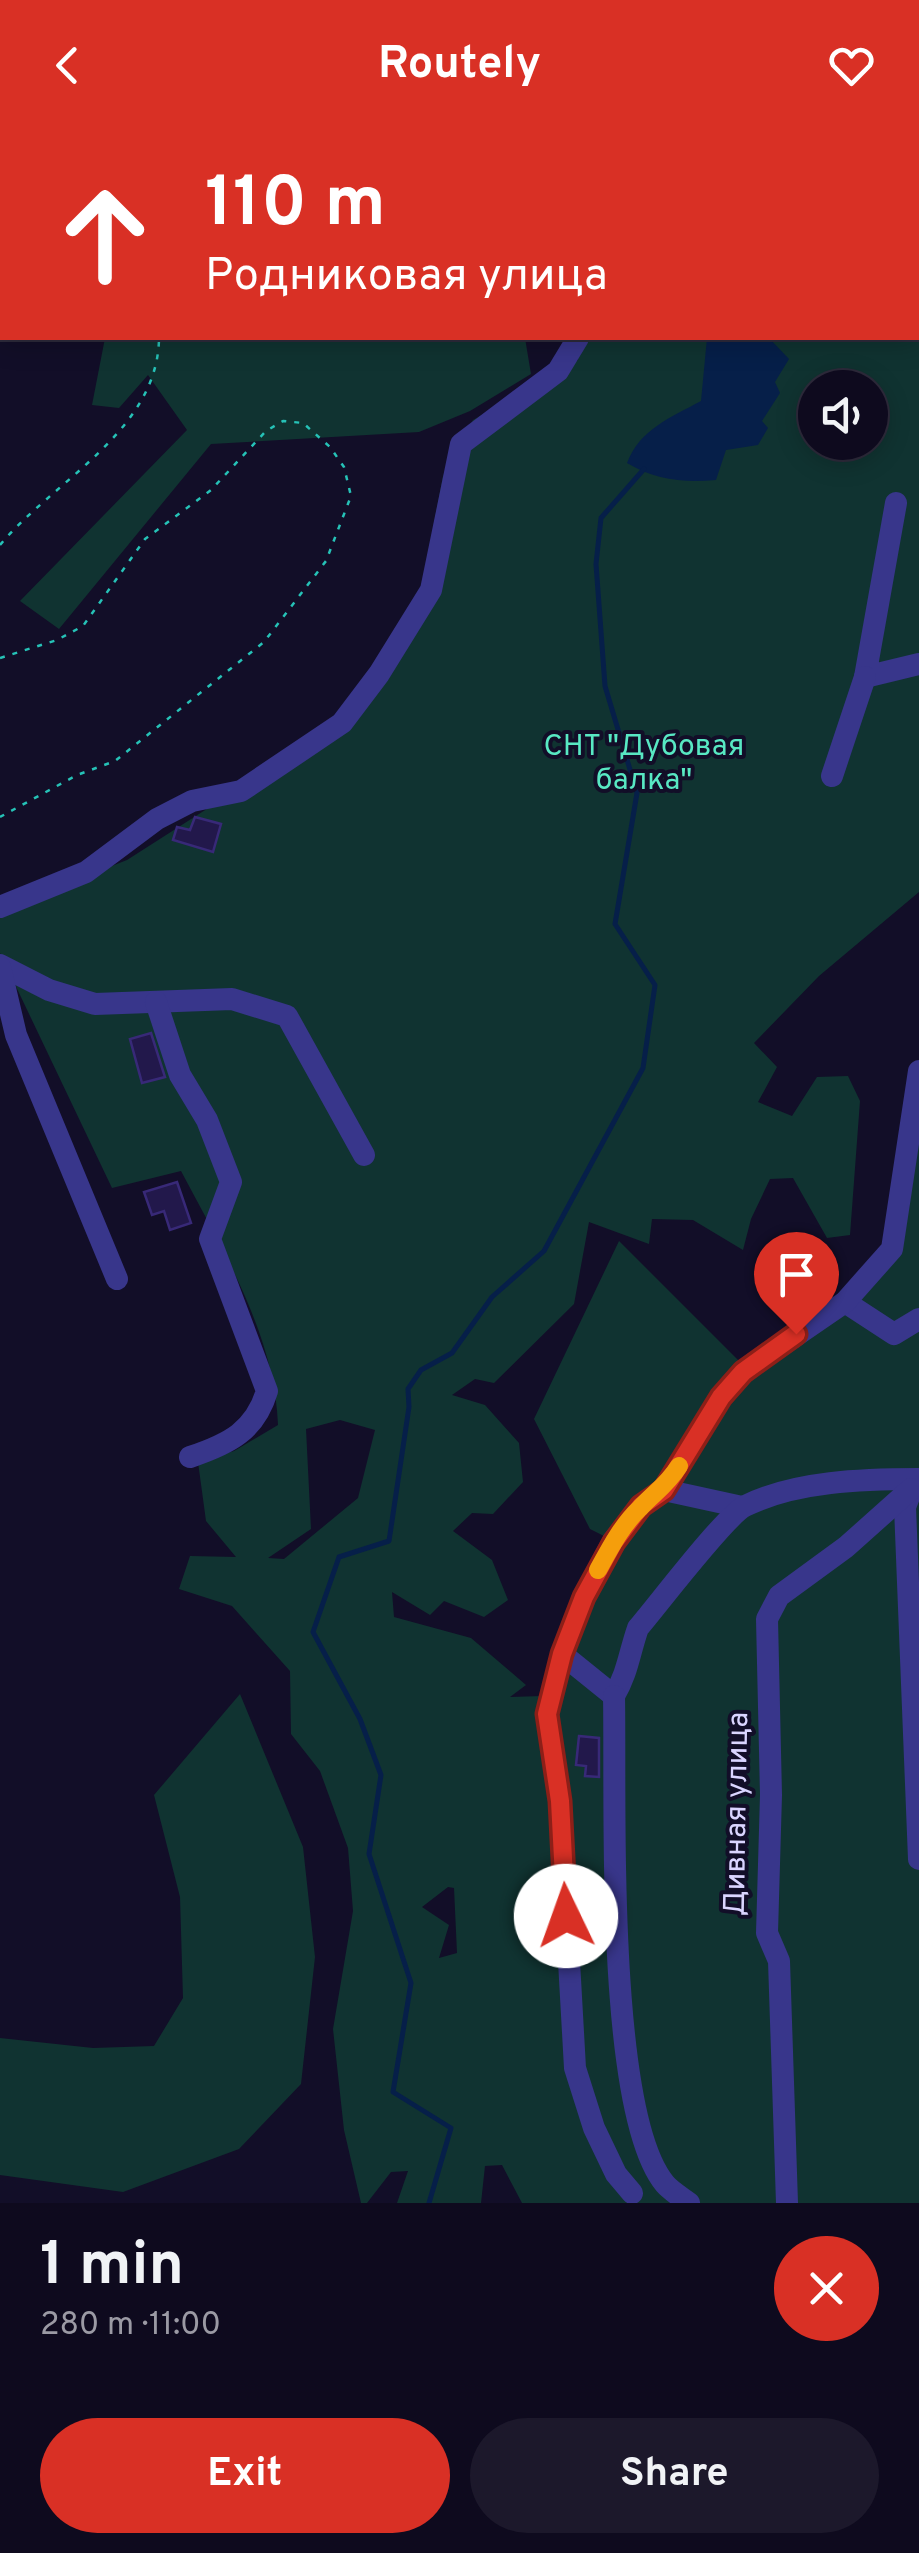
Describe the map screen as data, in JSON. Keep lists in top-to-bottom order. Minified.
{"streets":{"street":["Дивная улица"]},"parks":["СНТ \"Дубовая балка\""],"page":{"header":"Routely","turn":["110 m","Родниковая улица"],"heading":["1 min","280 m · 11:00"],"buttons":["Exit","Share"]}}
